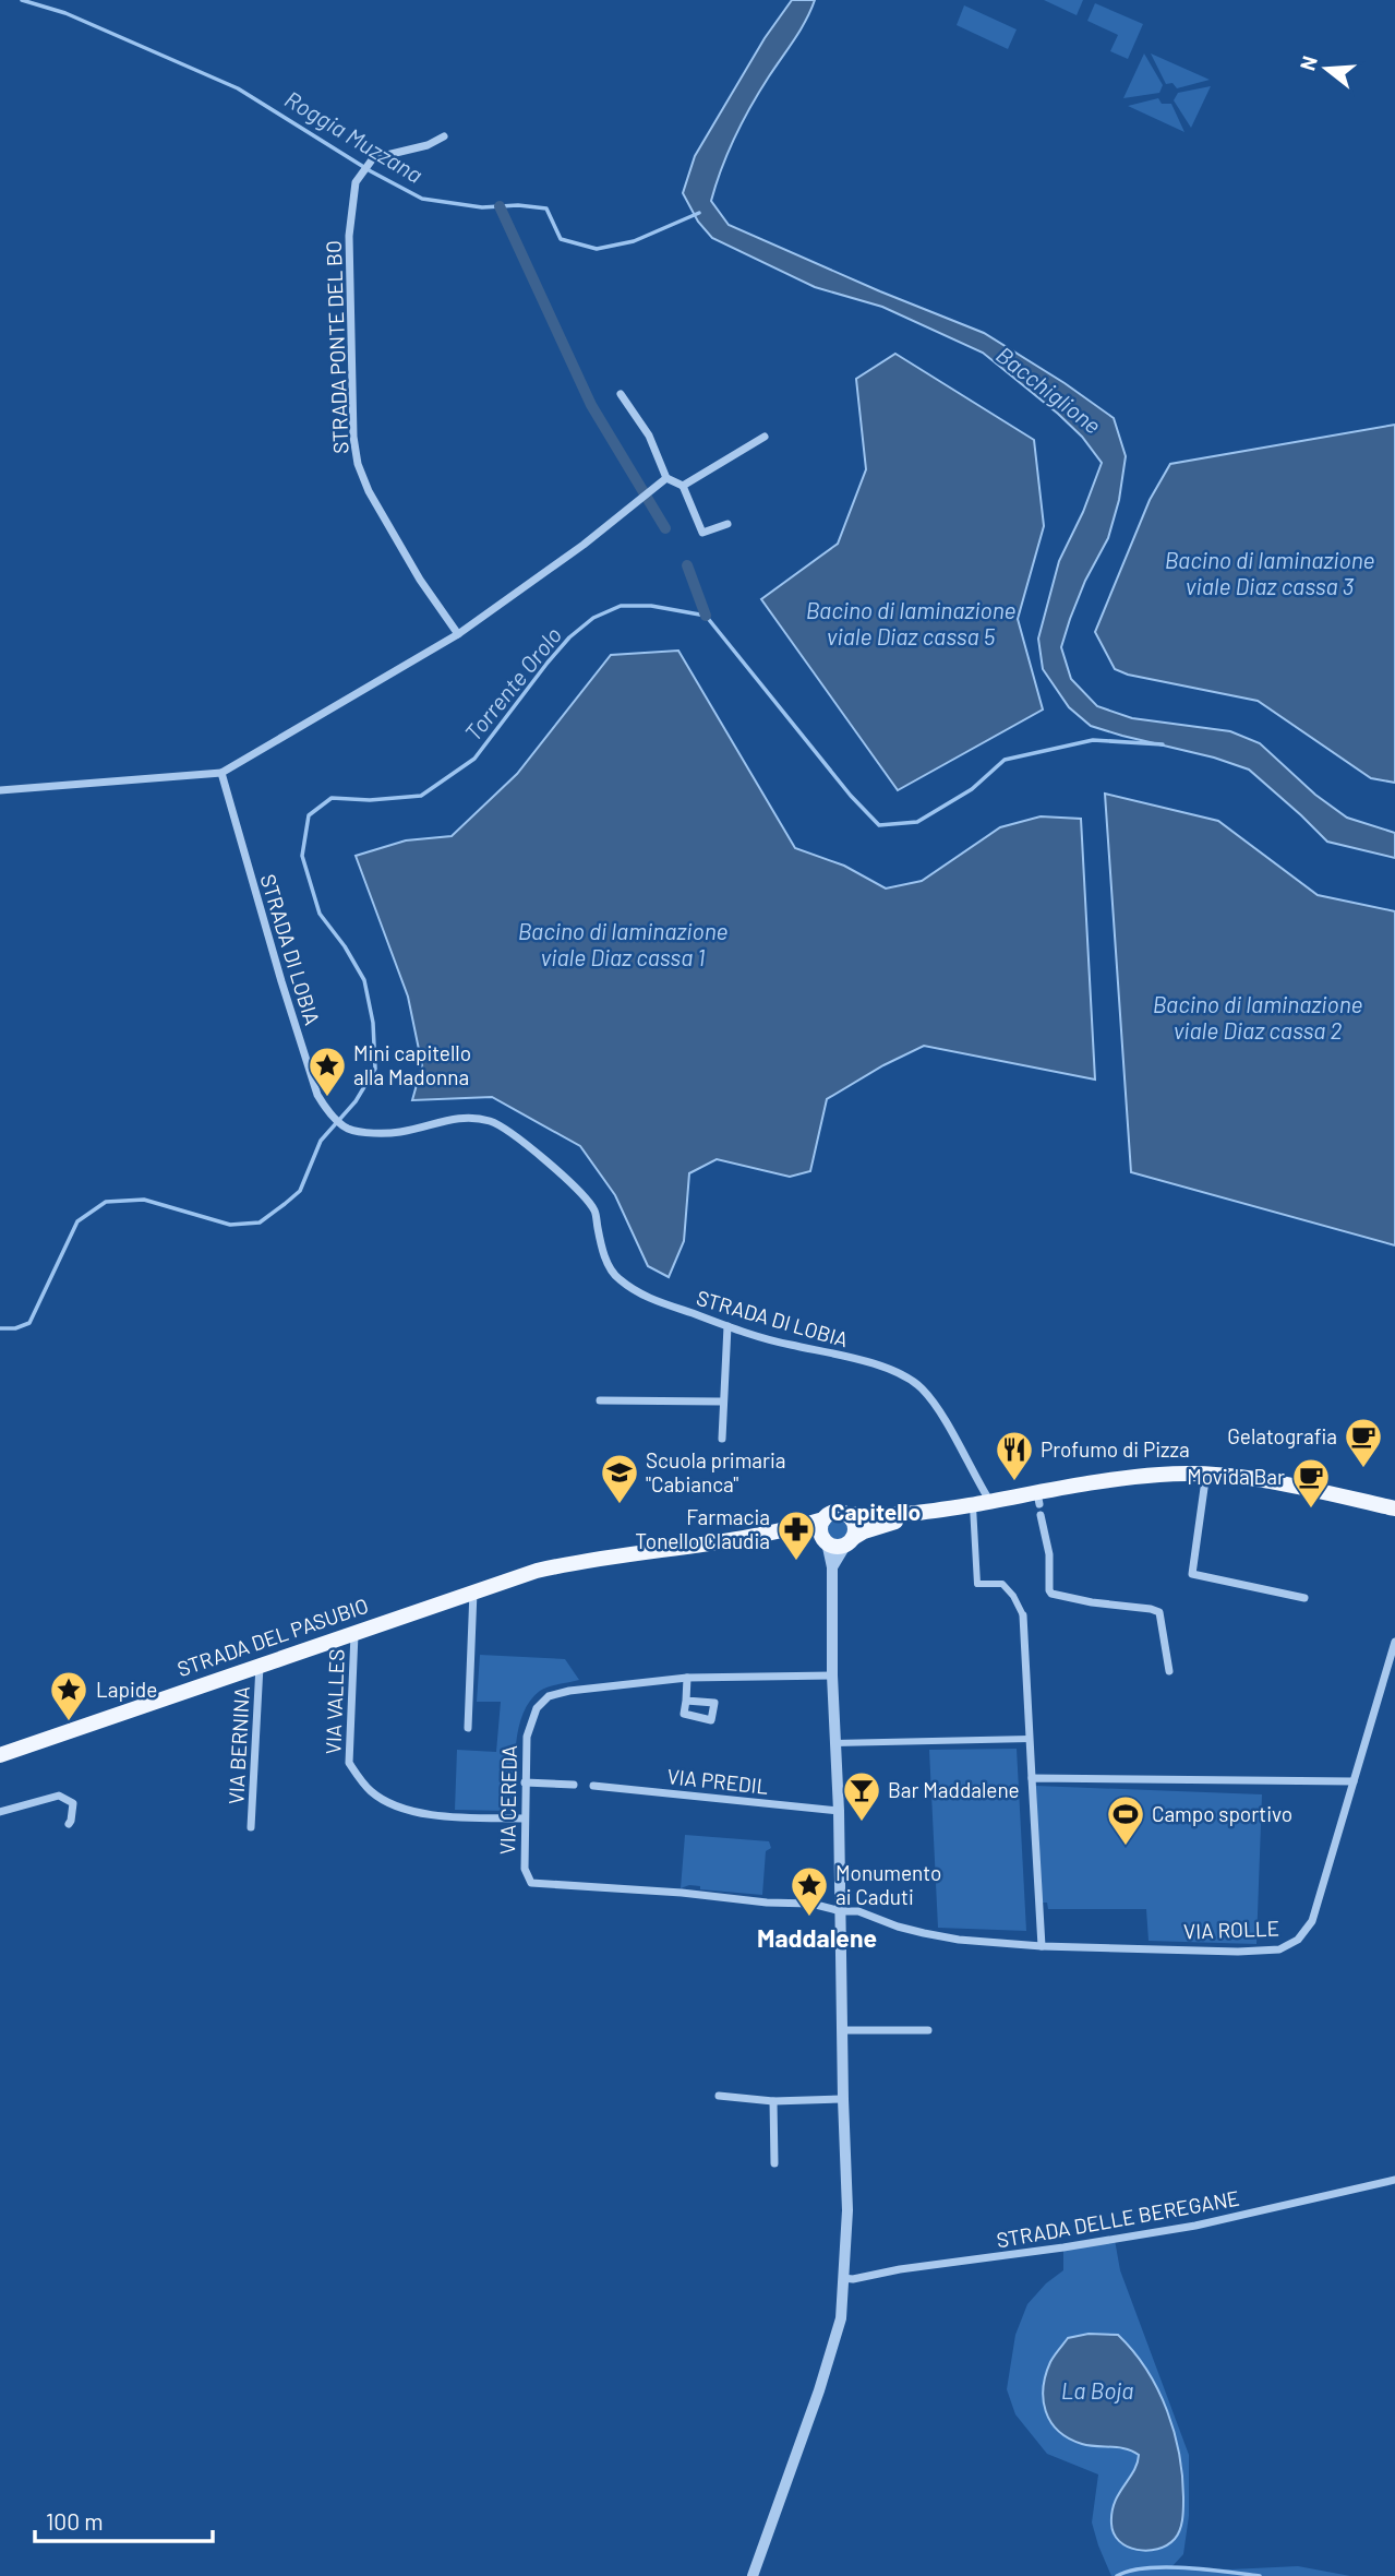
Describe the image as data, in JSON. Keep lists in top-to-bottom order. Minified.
{"streets":{"main road":["STRADA DEL PASUBIO"],"street":["STRADA PONTE DEL BO","STRADA DI LOBIA","VIA VALLES","VIA BERNINA","VIA PREDIL","VIA CEREDA","VIA ROLLE","STRADA DELLE BEREGANE"]},"crossings":[["STRADA DEL PASUBIO","VIA VALLES"],["STRADA DEL PASUBIO","VIA BERNINA"],["VIA VALLES","VIA CEREDA"],["VIA CEREDA","VIA ROLLE"]],"districts":["Capitello","Maddalene"],"water":["Roggia Muzzana","Bacchiglione","Bacino di laminazione viale Diaz cassa 3","Bacino di laminazione viale Diaz cassa 5","Torrente Orolo","Bacino di laminazione viale Diaz cassa 1","Bacino di laminazione viale Diaz cassa 2","La Boja"],"places":{"place":["Mini capitello alla Madonna","Lapide","Monumento ai Caduti"],"cafe":["Gelatografia","Movida Bar"],"restaurant":["Profumo di Pizza"],"school or university":["Scuola primaria \"Cabianca\""],"pharmacy":["Farmacia Tonello Claudia"],"bar":["Bar Maddalene"],"sports":["Campo sportivo"]},"scale_bar":"100 m","north":"left"}
